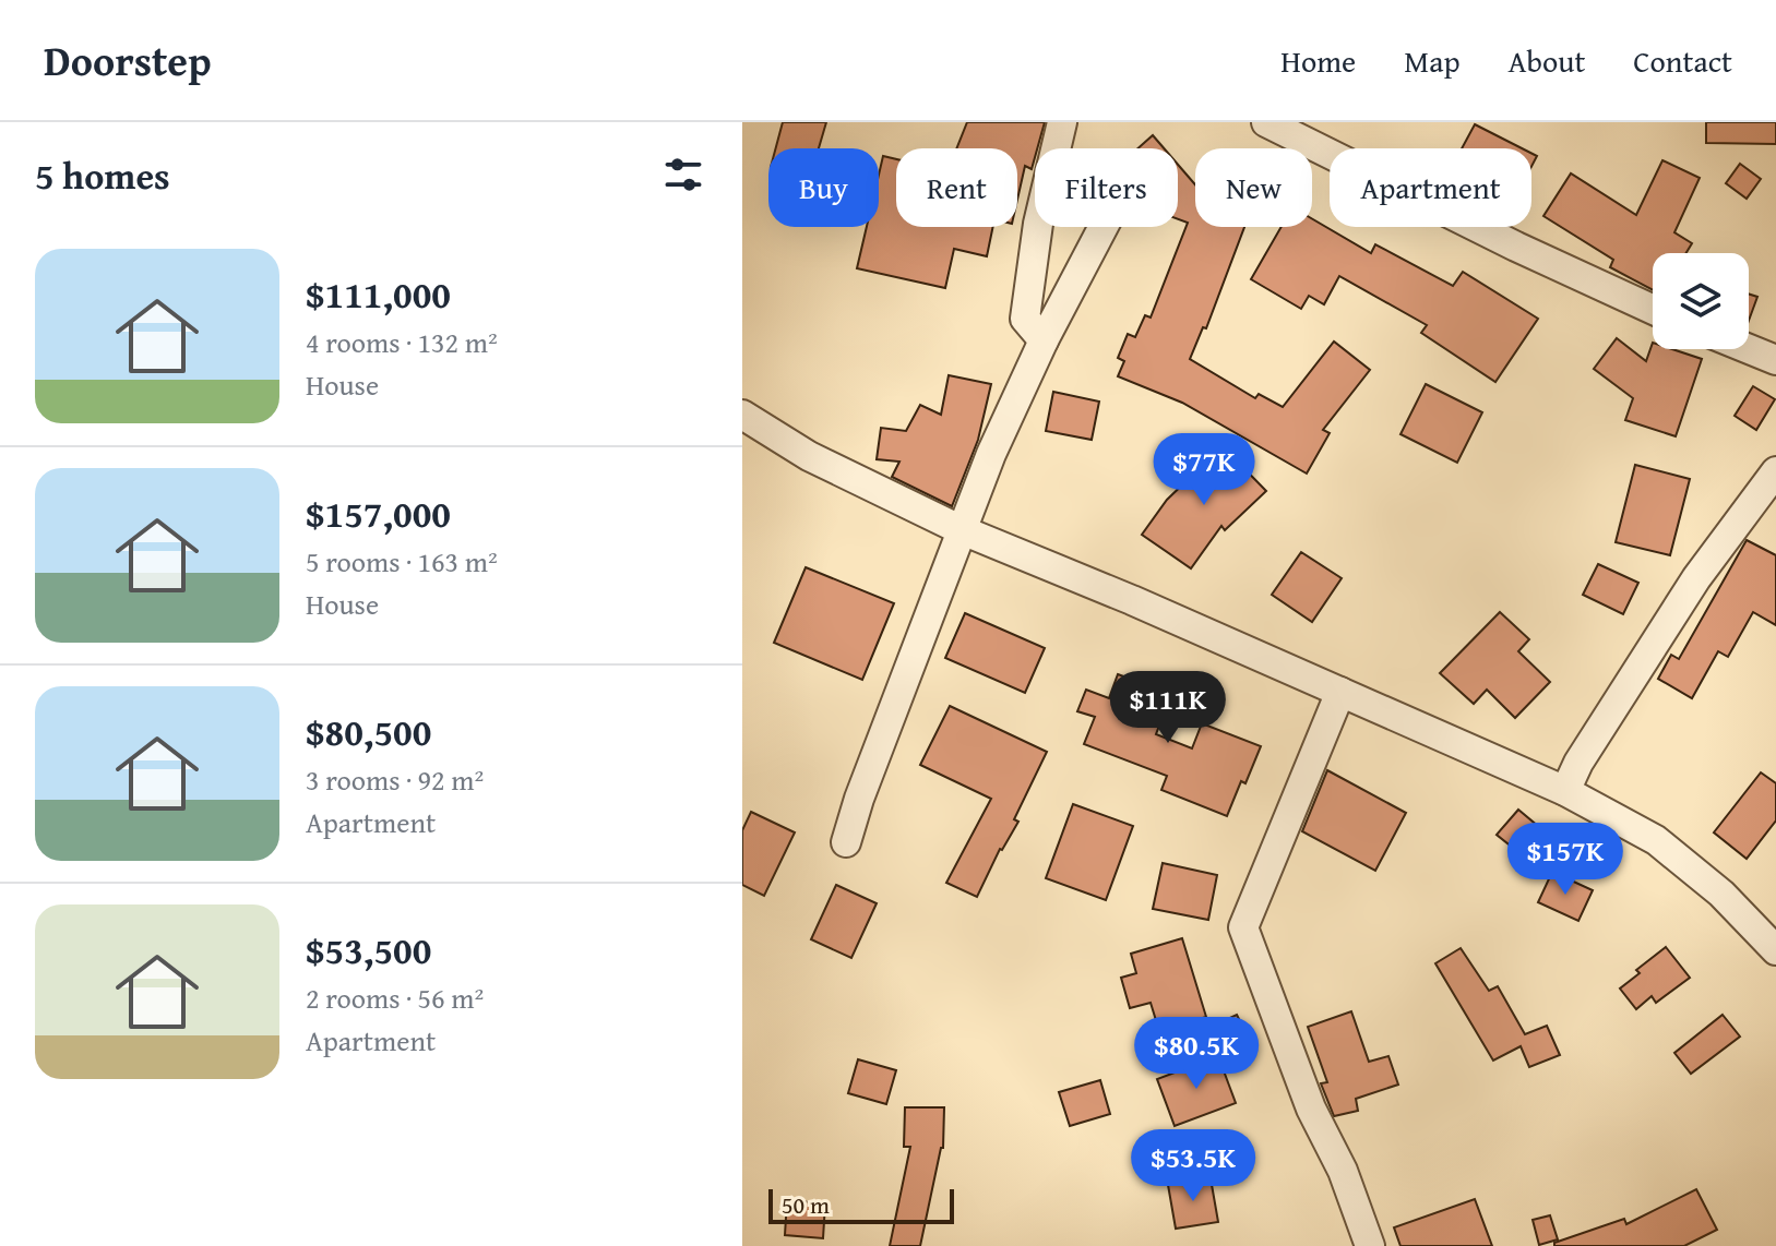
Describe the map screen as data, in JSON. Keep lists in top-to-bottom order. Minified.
{"scale_bar":"50 m","page":{"header":"Doorstep","nav":["Home","Map","About","Contact"],"heading":"5 homes","chip":["Buy","Rent","Filters","New","Apartment"],"list":[{"name":"$111,000","note":"4 rooms · 132 m² · House"},{"name":"$157,000","note":"5 rooms · 163 m² · House"},{"name":"$80,500","note":"3 rooms · 92 m² · Apartment"},{"name":"$53,500","note":"2 rooms · 56 m² · Apartment"}],"price":["$77K","$111K","$157K","$80.5K","$53.5K"],"scale":"50 m"}}
